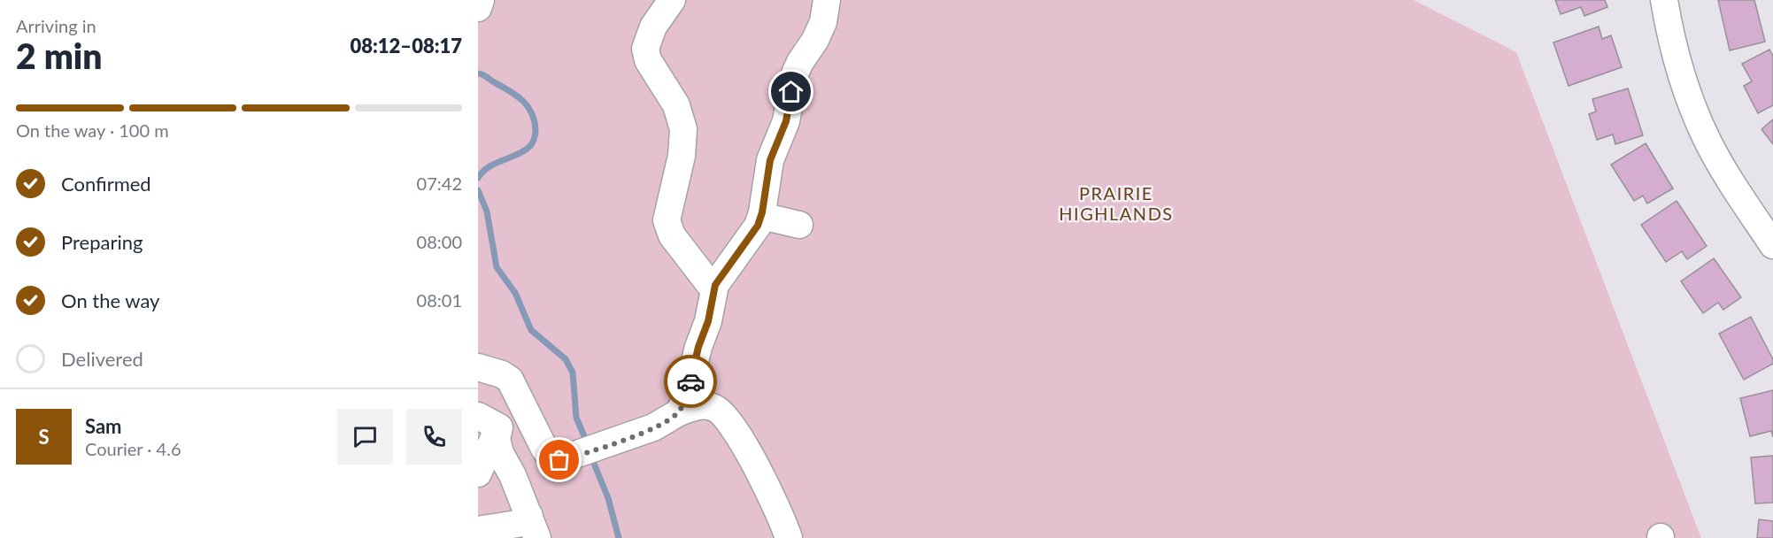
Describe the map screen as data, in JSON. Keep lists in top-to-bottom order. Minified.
{"districts":["PRAIRIE HIGHLANDS"],"page":{"heading":["2 min","Arriving in","08:12–08:17"],"panel":["Sam","Courier · 4.6"],"bar":"On the way · 100 m","list":[["Confirmed","07:42"],["Preparing","08:00"],["On the way","08:01"],"Delivered"],"round":"S"}}
